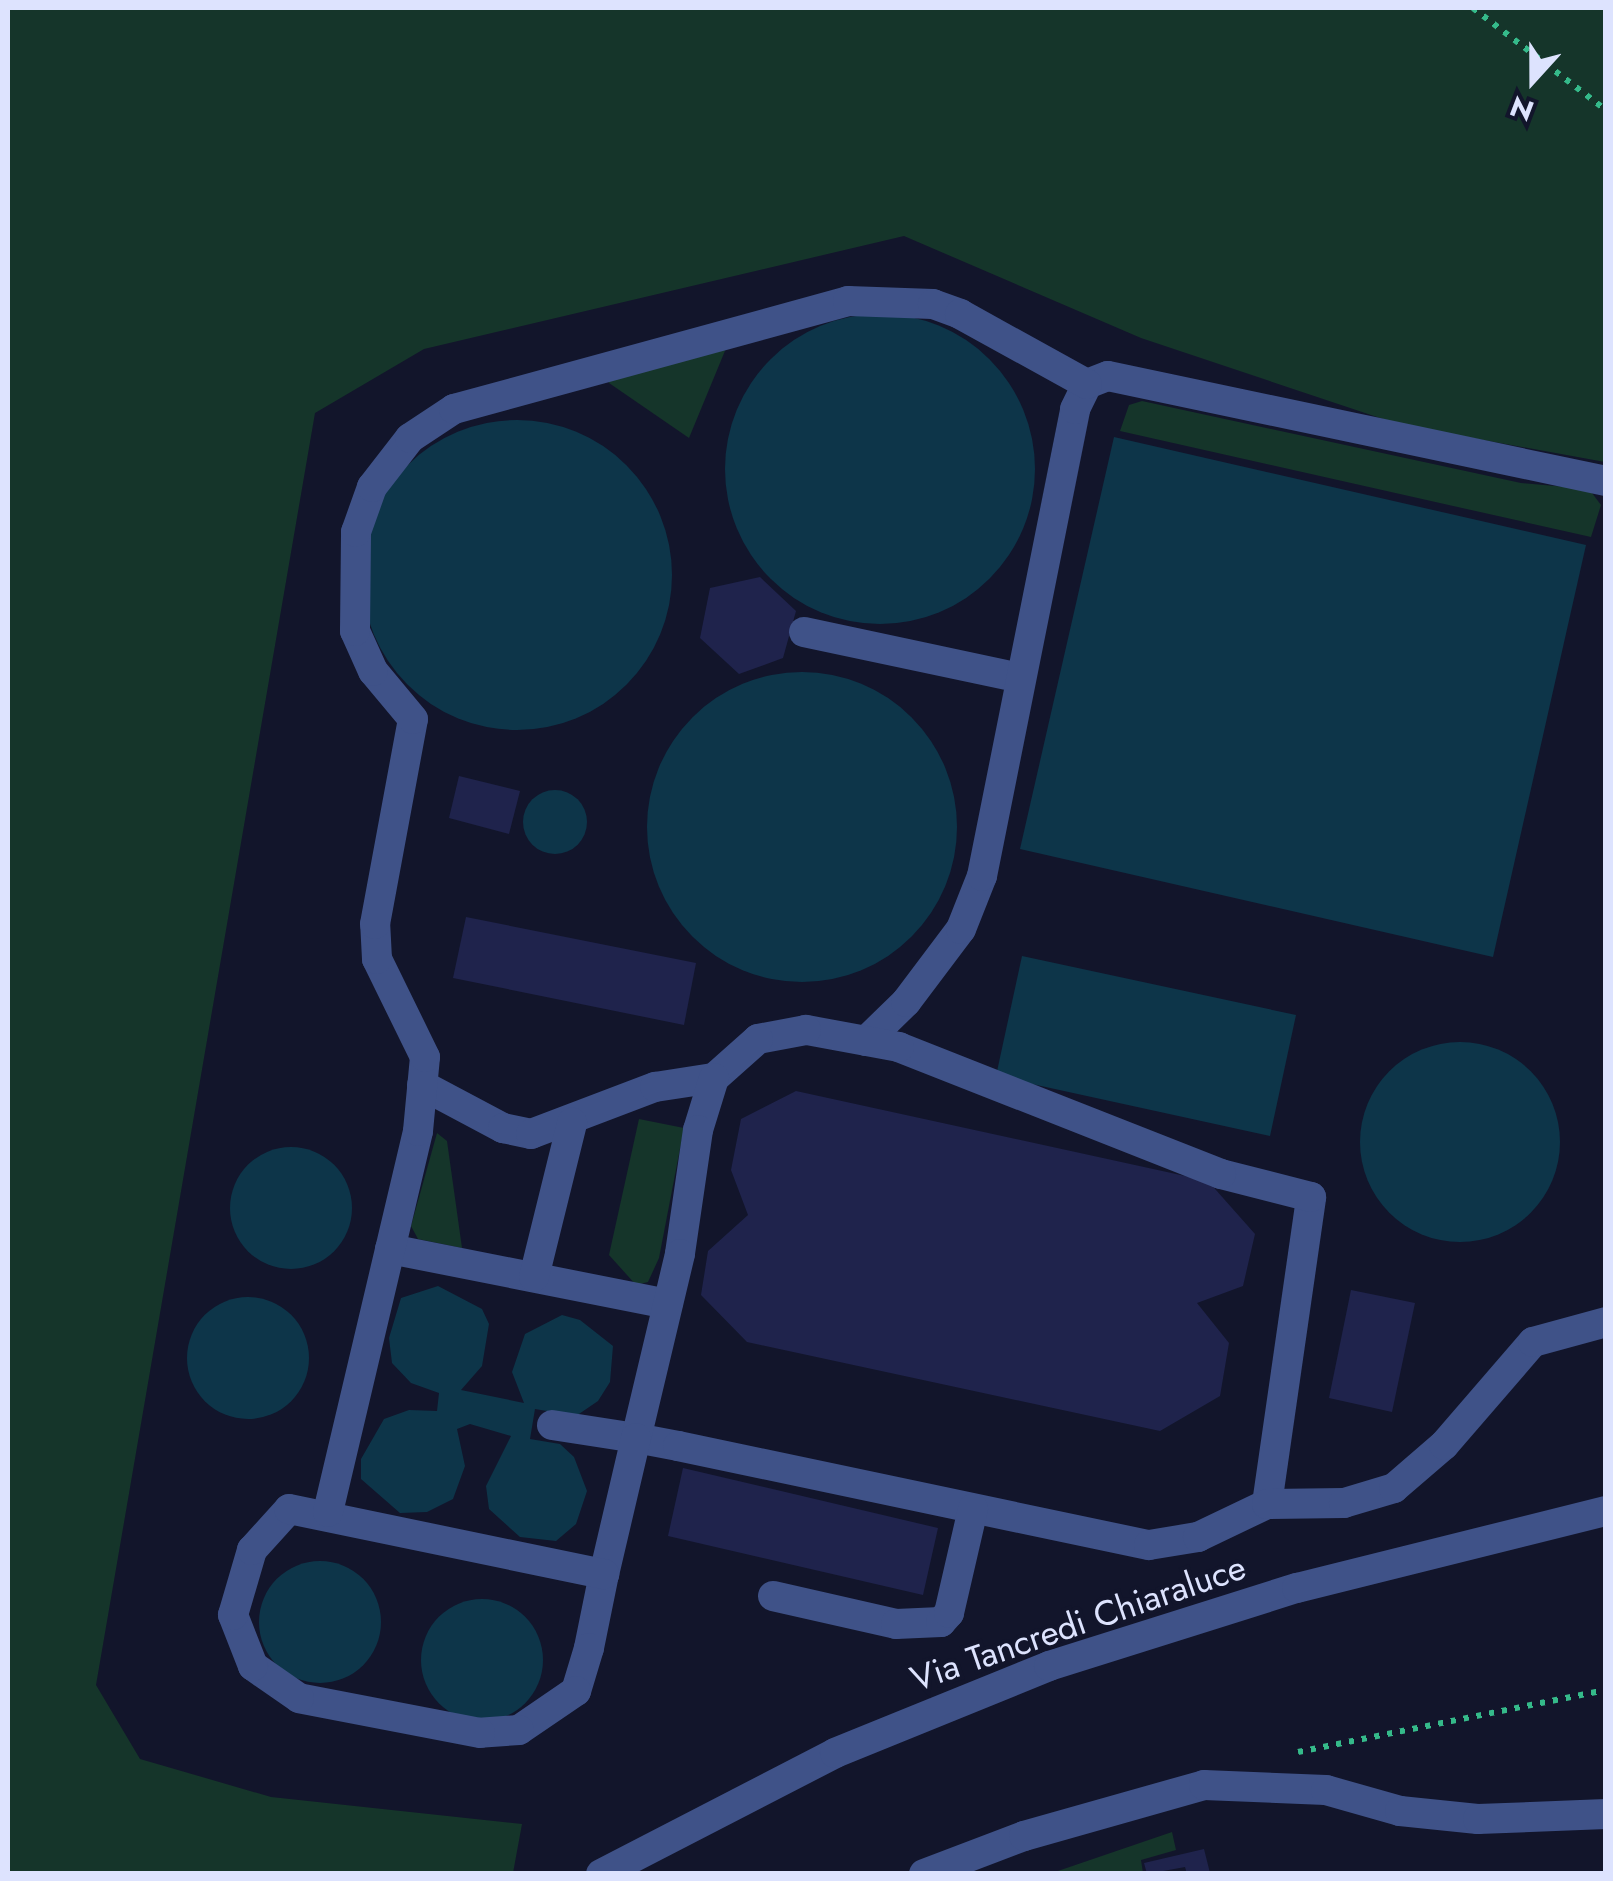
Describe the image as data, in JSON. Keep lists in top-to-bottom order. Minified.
{"streets":{"street":["Via Tancredi Chiaraluce"]},"north":"bottom"}
